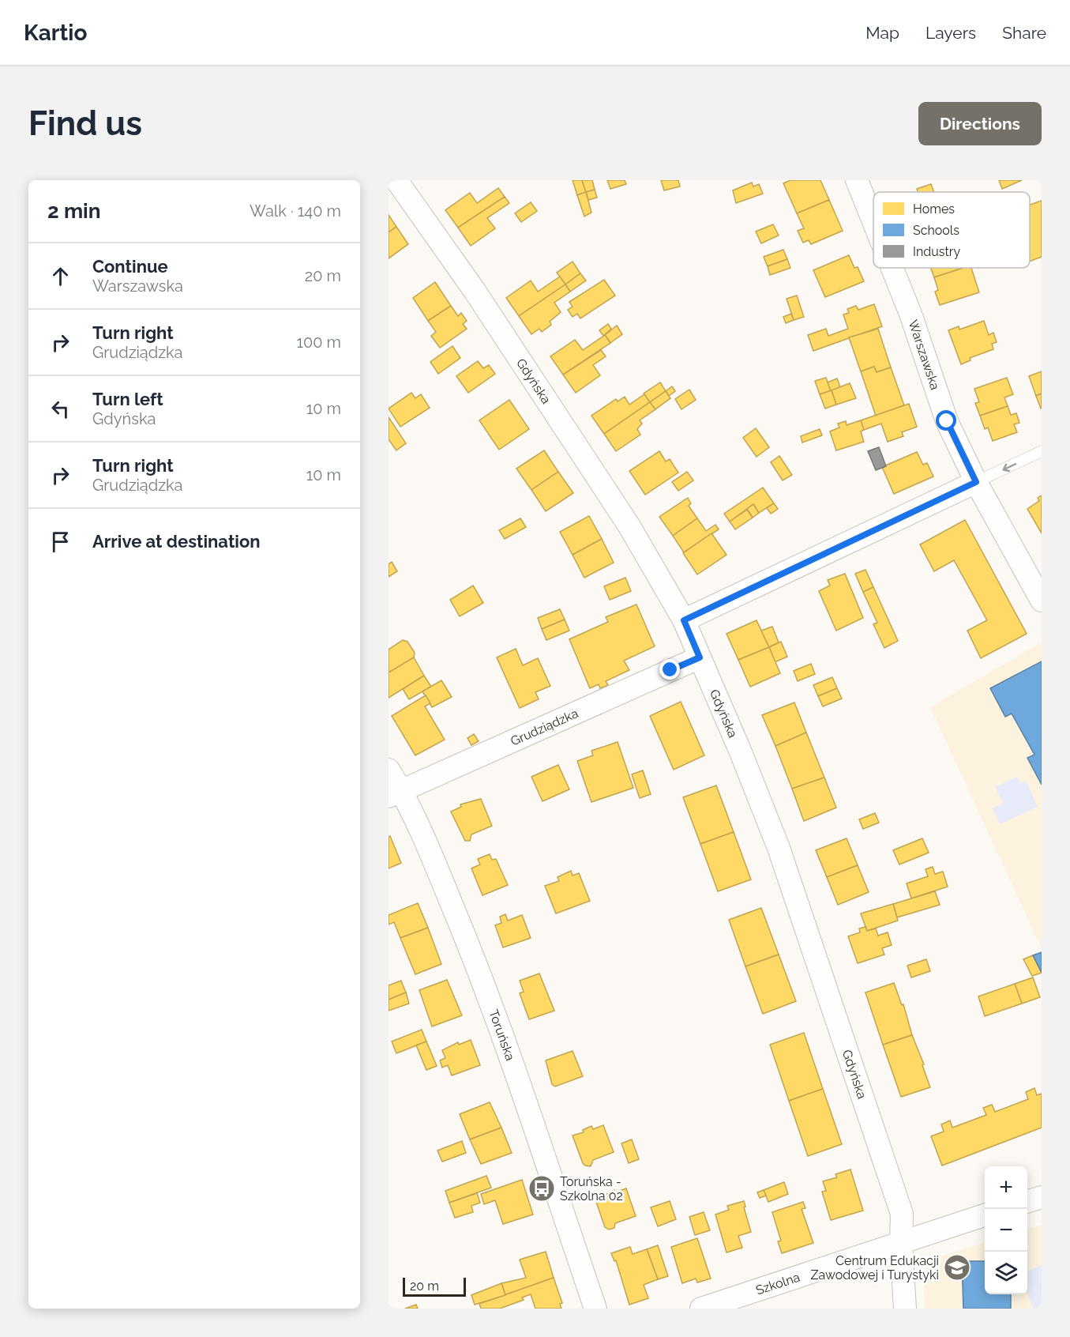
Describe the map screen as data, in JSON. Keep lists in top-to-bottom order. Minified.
{"streets":{"street":["Warszawska","Gdyńska","Grudziądzka","Toruńska","Szkolna"]},"crossings":[["Gdyńska","Grudziądzka"],["Gdyńska","Szkolna"],["Grudziądzka","Toruńska"]],"places":{"bus stop":["Toruńska - Szkolna 02"],"school or university":["Centrum Edukacji Zawodowej i Turystyki"]},"legend":["Homes","Schools","Industry"],"scale_bar":"20 m","page":{"header":"Kartio","nav":["Map","Layers","Share"],"buttons":"Directions","title":"Find us","heading":["2 min","Walk · 140 m"],"list":[["Continue","Warszawska","20 m"],["Turn right","Grudziądzka","100 m"],["Turn left","Gdyńska","10 m"],["Turn right","Grudziądzka","10 m"],"Arrive at destination"],"map_buttons":["+","−"],"scale":"20 m"}}
